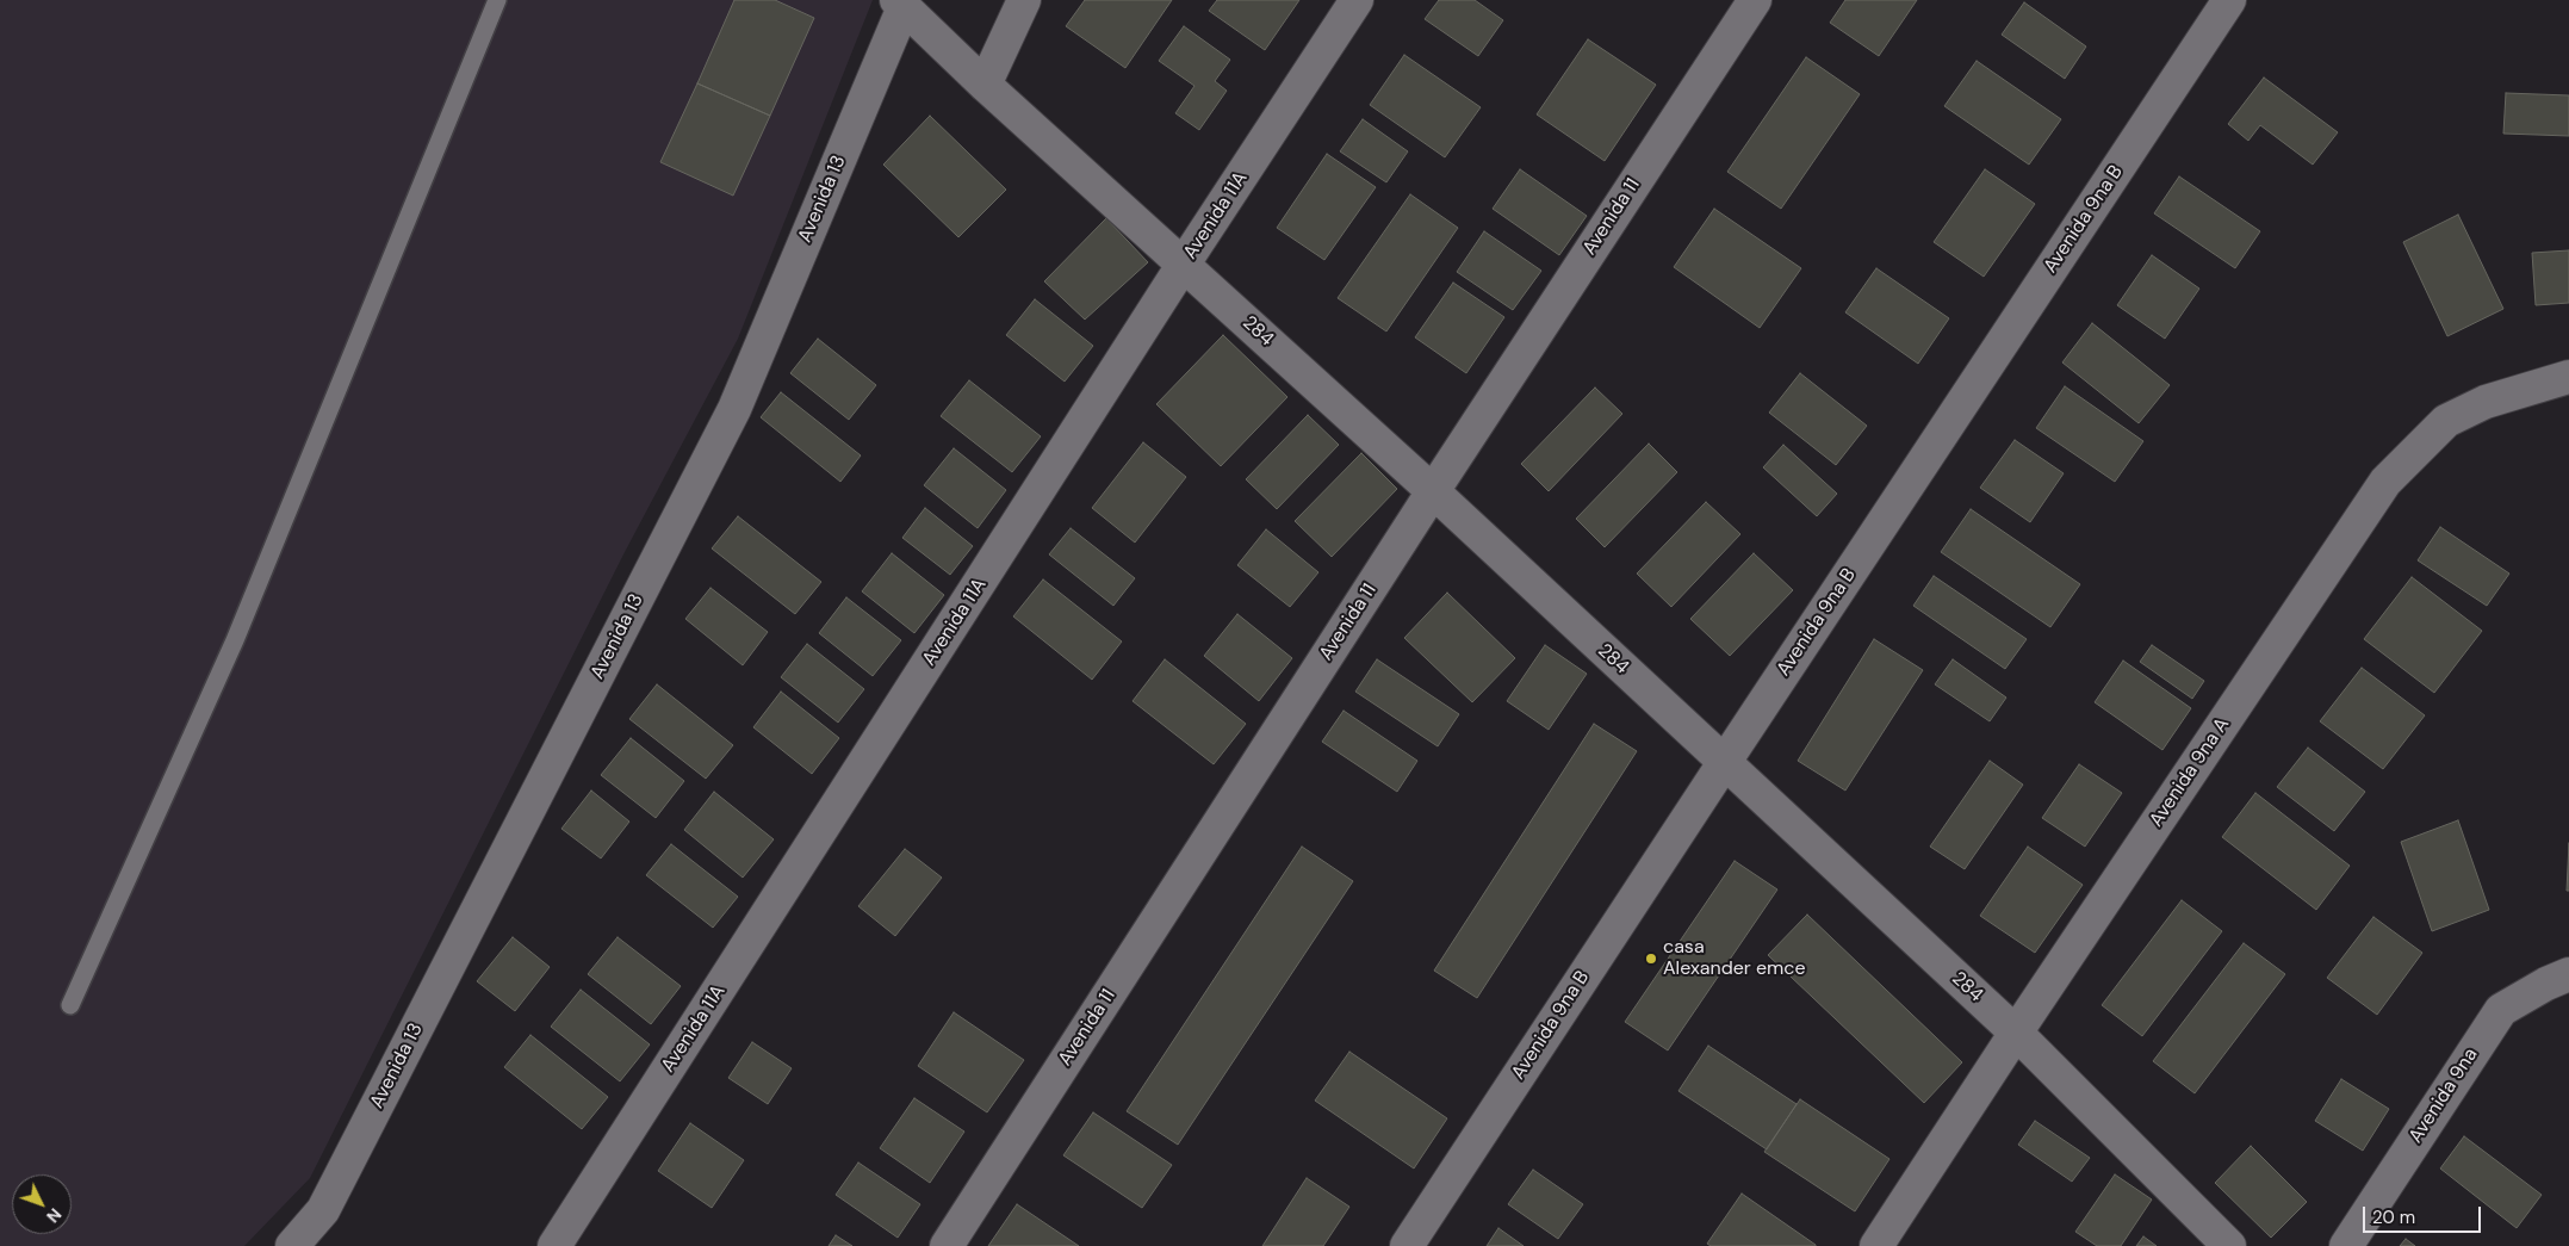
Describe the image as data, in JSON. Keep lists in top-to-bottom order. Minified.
{"streets":{"street":["Avenida 13","Avenida 11A","Avenida 11","Avenida 9na B","284","Avenida 9na A","Avenida 9na"]},"crossings":[["Avenida 13","284"],["Avenida 11A","284"],["Avenida 11","284"],["Avenida 9na B","284"],["284","Avenida 9na A"]],"places":["casa Alexander emce"],"scale_bar":"20 m","north":"bottom right"}
